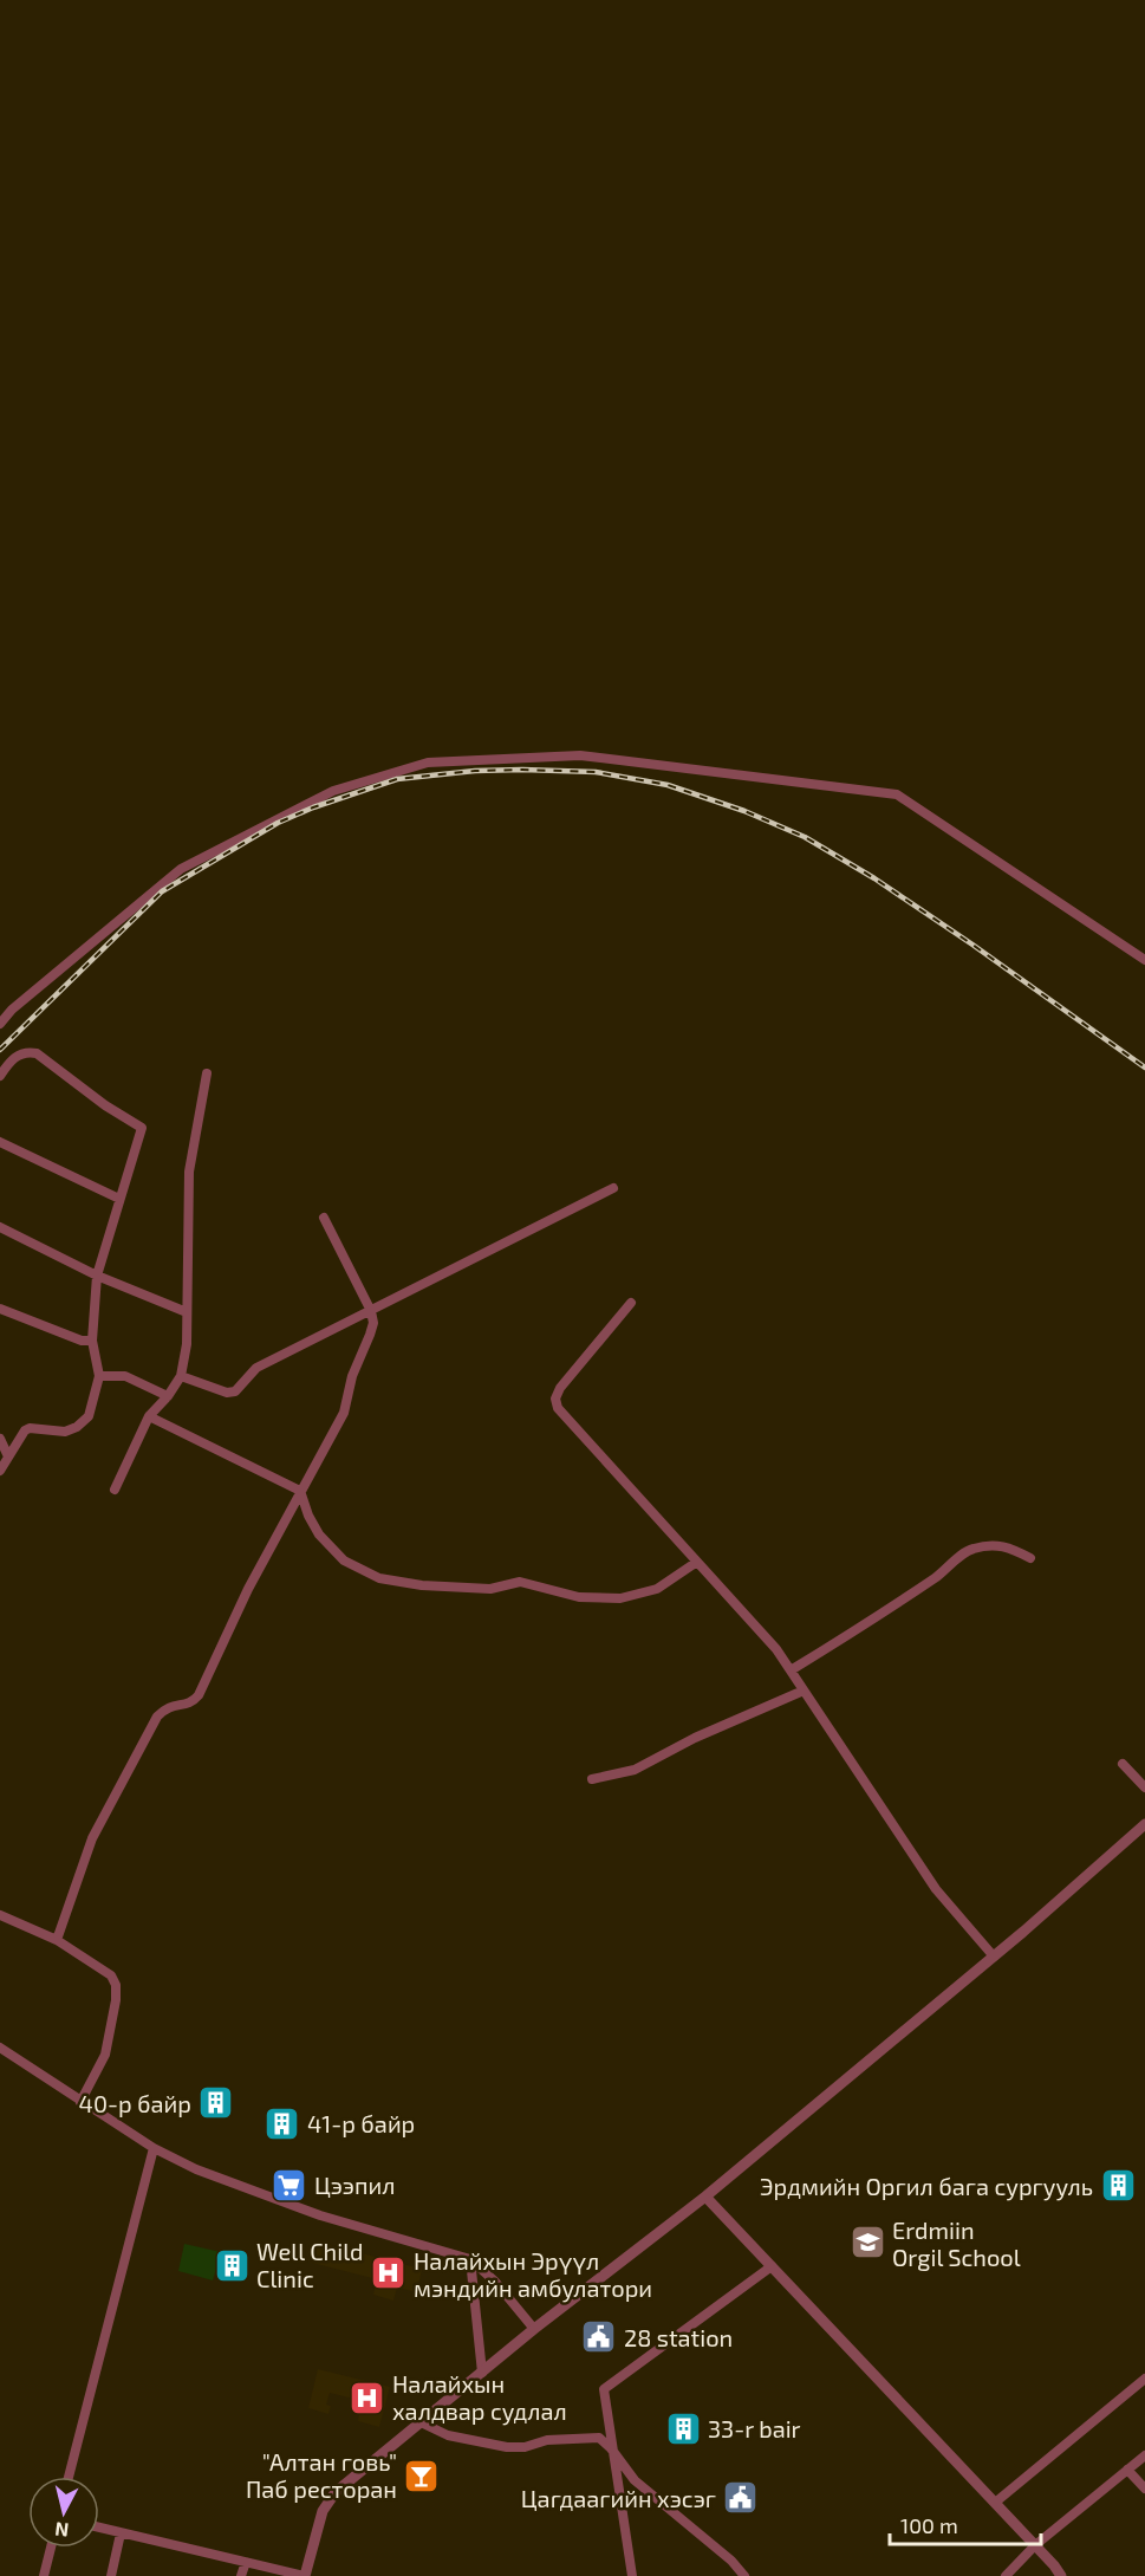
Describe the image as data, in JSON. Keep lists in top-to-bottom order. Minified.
{"places":{"building":["40-р байр","41-р байр","Эрдмийн Оргил бага сургууль","Well Child Clinic","33-r bair"],"supermarket":["Цээпил"],"school or university":["Erdmiin Orgil School"],"hospital":["Налайхын Эрүүл мэндийн амбулатори","Налайхын халдвар судлал"],"public building":["28 station","Цагдаагийн хэсэг"],"bar":["\"Алтан говь\" Паб ресторан"]},"scale_bar":"100 m","north":"bottom"}
